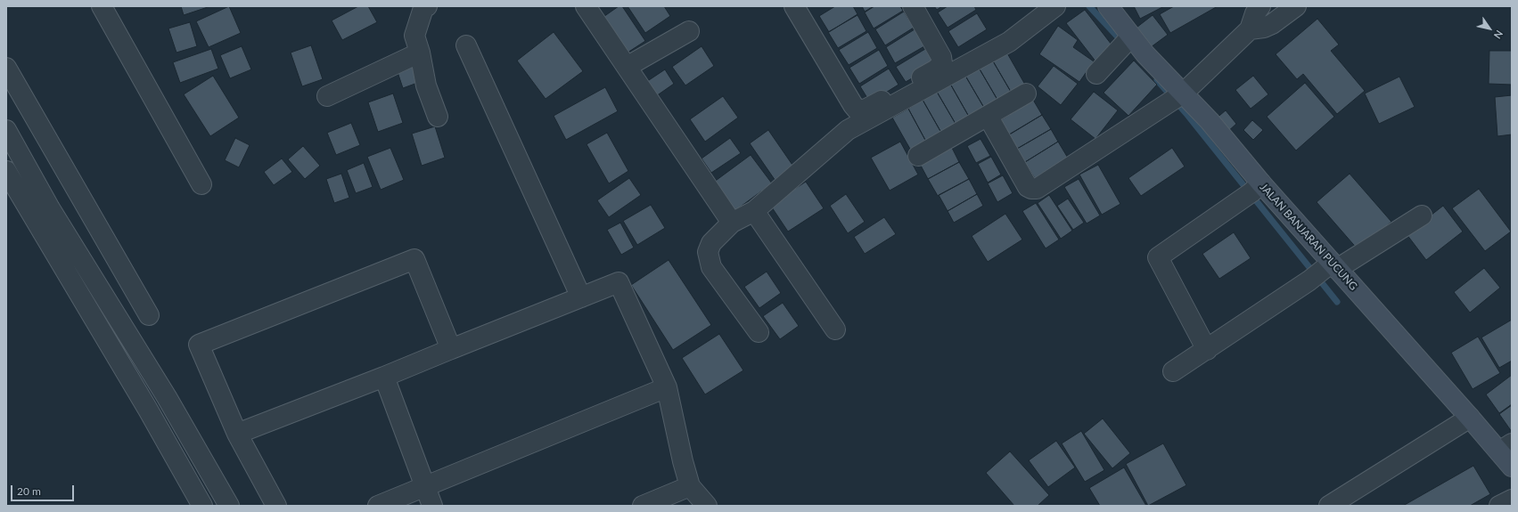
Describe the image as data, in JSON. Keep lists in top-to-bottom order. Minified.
{"streets":{"street":["JALAN BANJARAN PUCUNG"]},"scale_bar":"20 m","north":"bottom right"}
